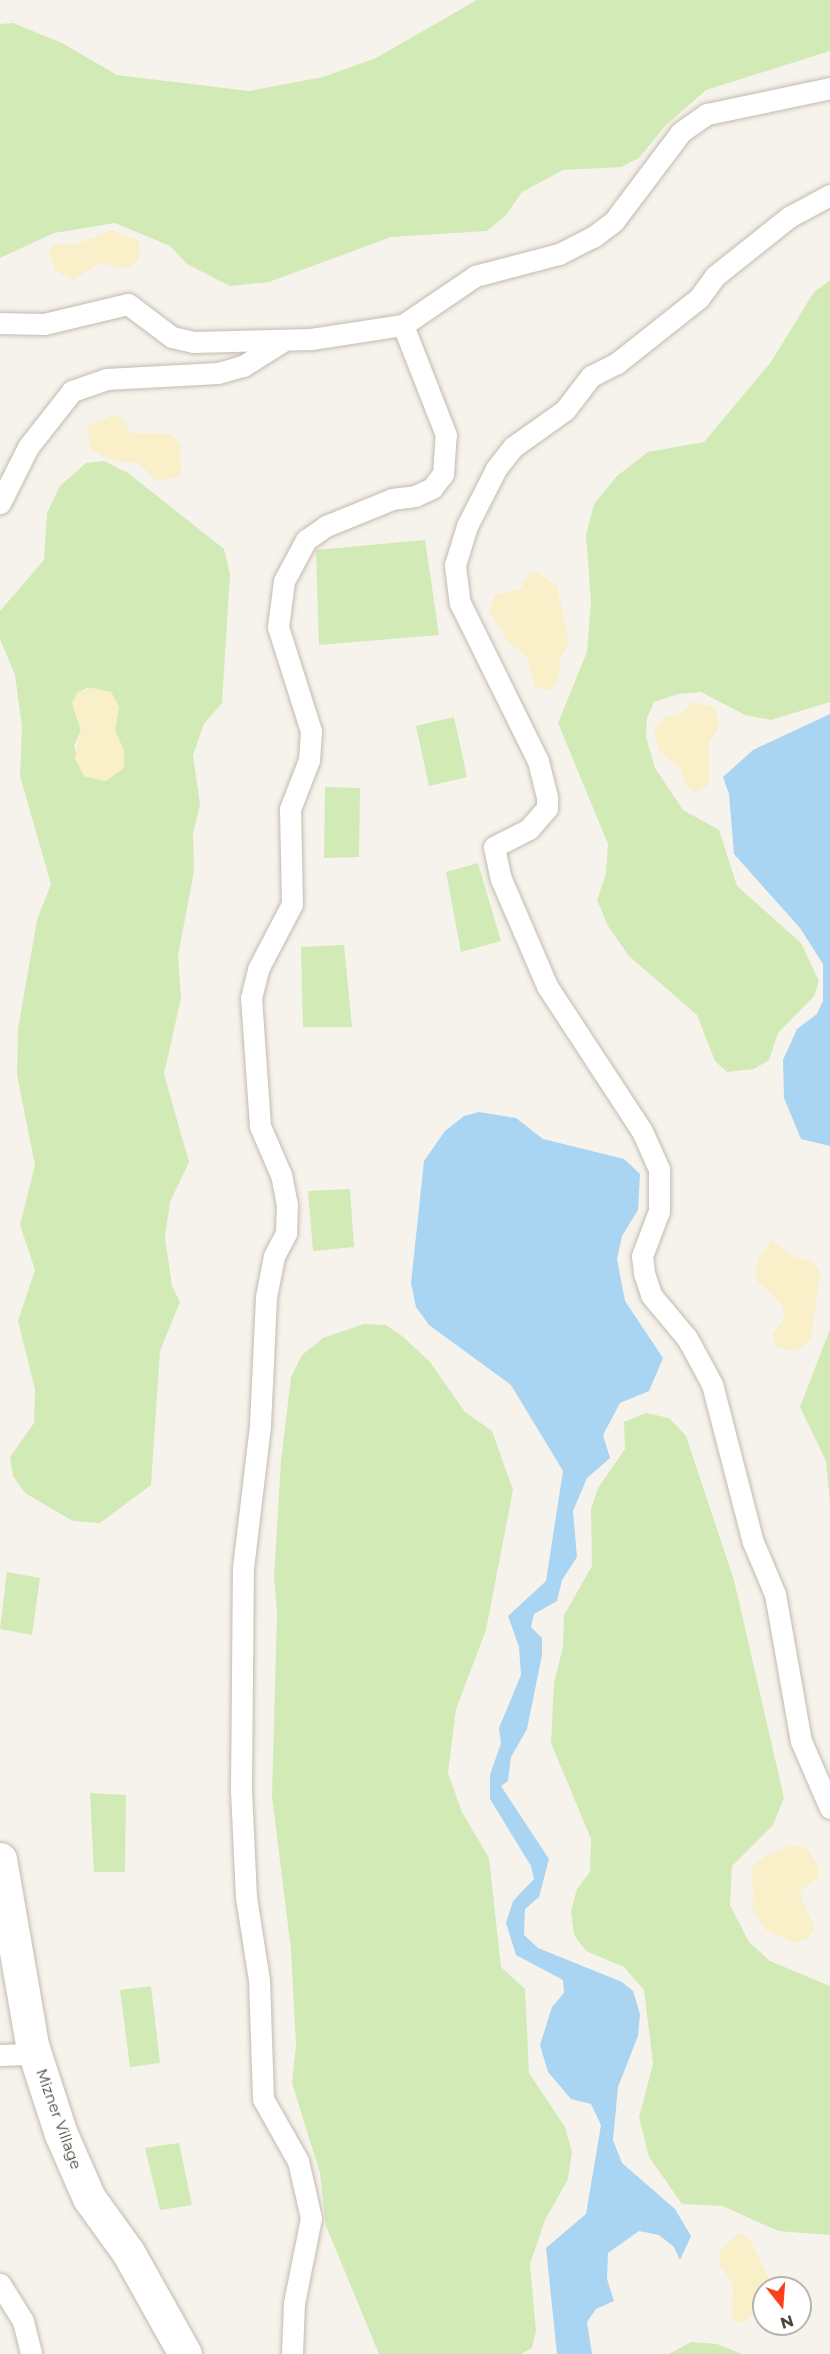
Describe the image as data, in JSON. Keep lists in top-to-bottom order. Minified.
{"streets":{"street":["Mizner Village"]},"north":"bottom"}
